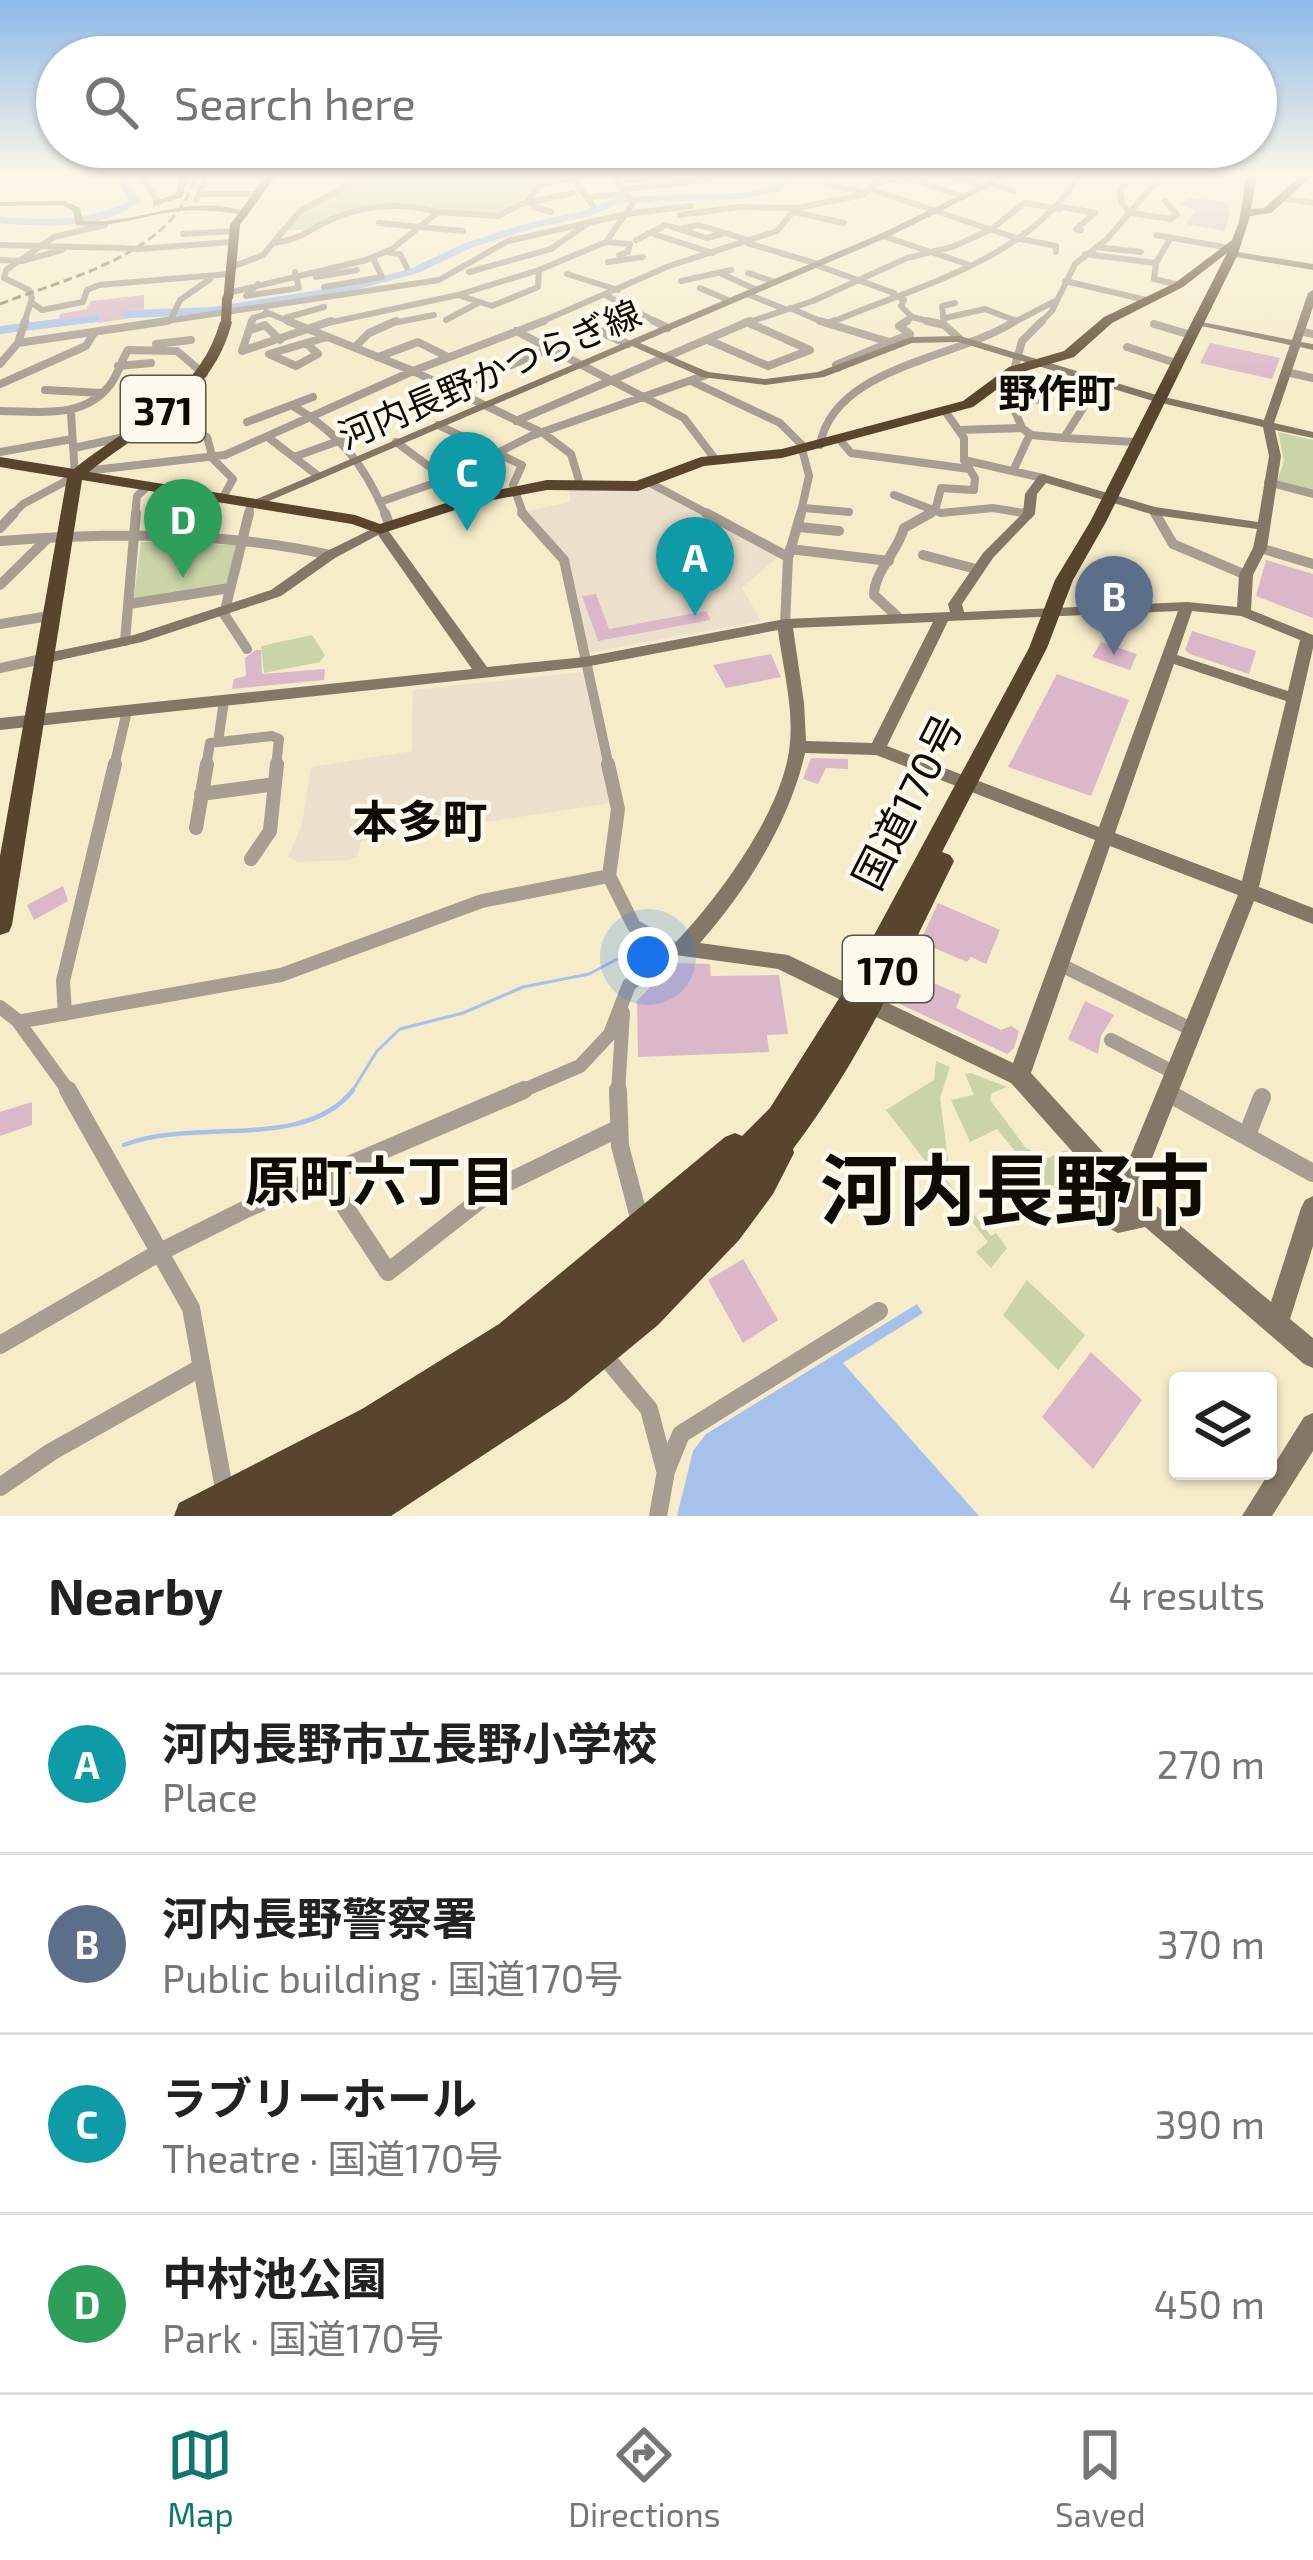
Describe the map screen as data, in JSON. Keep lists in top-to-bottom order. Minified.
{"streets":{"highway":["371","国道170号","170"],"street":["河内長野かつらぎ線"]},"crossings":[["河内長野かつらぎ線","国道170号"],["371","国道170号"]],"districts":["野作町","本多町","原町六丁目","河内長野市"],"page":{"search":"Search here","pins":["C","D","A","B"],"heading":["Nearby","4 results"],"list":[{"mark":"A","name":"河内長野市立長野小学校","note":"Place","value":"270 m"},{"mark":"B","name":"河内長野警察署","note":"Public building · 国道170号","value":"370 m"},{"mark":"C","name":"ラブリーホール","note":"Theatre · 国道170号","value":"390 m"},{"mark":"D","name":"中村池公園","note":"Park · 国道170号","value":"450 m"}],"nav":["Map","Directions","Saved"]}}
